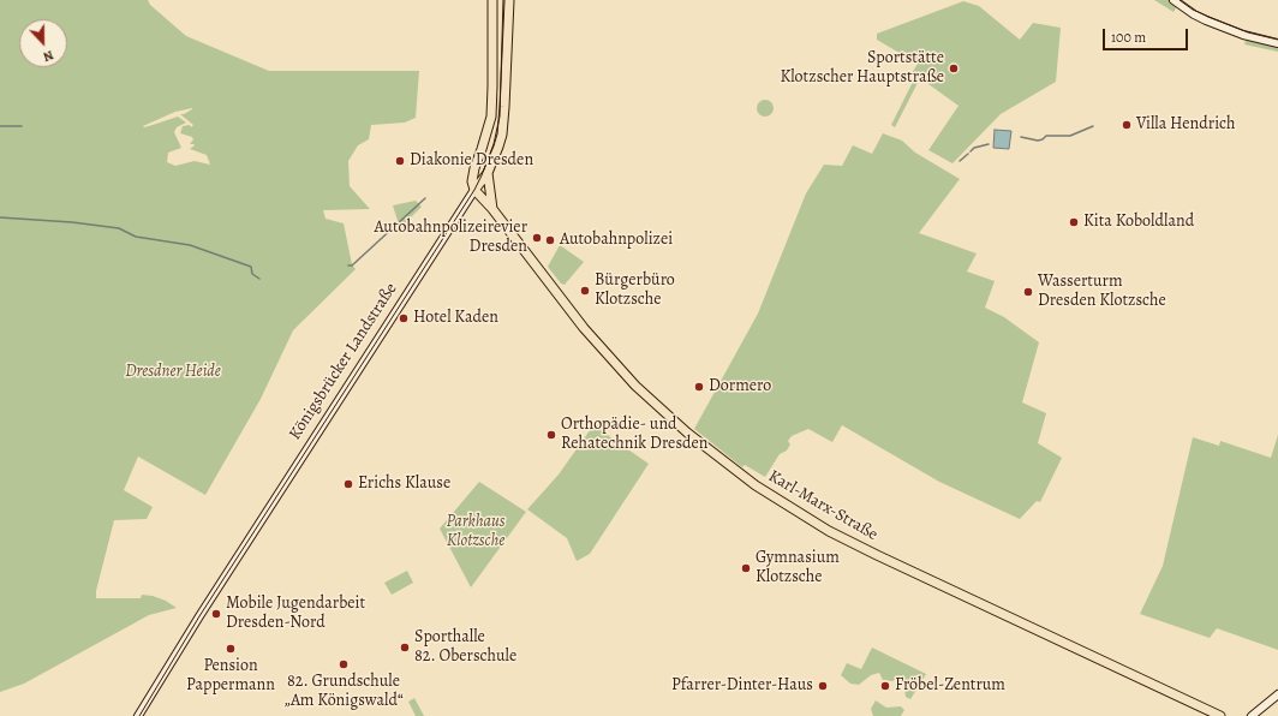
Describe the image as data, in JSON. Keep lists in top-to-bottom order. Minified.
{"streets":{"main road":["Königsbrücker Landstraße","Karl-Marx-Straße"]},"crossings":[["Königsbrücker Landstraße","Karl-Marx-Straße"]],"parks":["Dresdner Heide","Parkhaus Klotzsche"],"places":["Sportstätte Klotzscher Hauptstraße","Villa Hendrich","Diakonie Dresden","Kita Koboldland","Autobahnpolizeirevier Dresden","Autobahnpolizei","Bürgerbüro Klotzsche","Wasserturm Dresden Klotzsche","Hotel Kaden","Dormero","Orthopädie- und Rehatechnik Dresden","Erichs Klause","Gymnasium Klotzsche","Mobile Jugendarbeit Dresden-Nord","Sporthalle 82. Oberschule","Pension Pappermann","82. Grundschule „Am Königswald“","Pfarrer-Dinter-Haus","Fröbel-Zentrum"],"scale_bar":"100 m","north":"bottom"}
